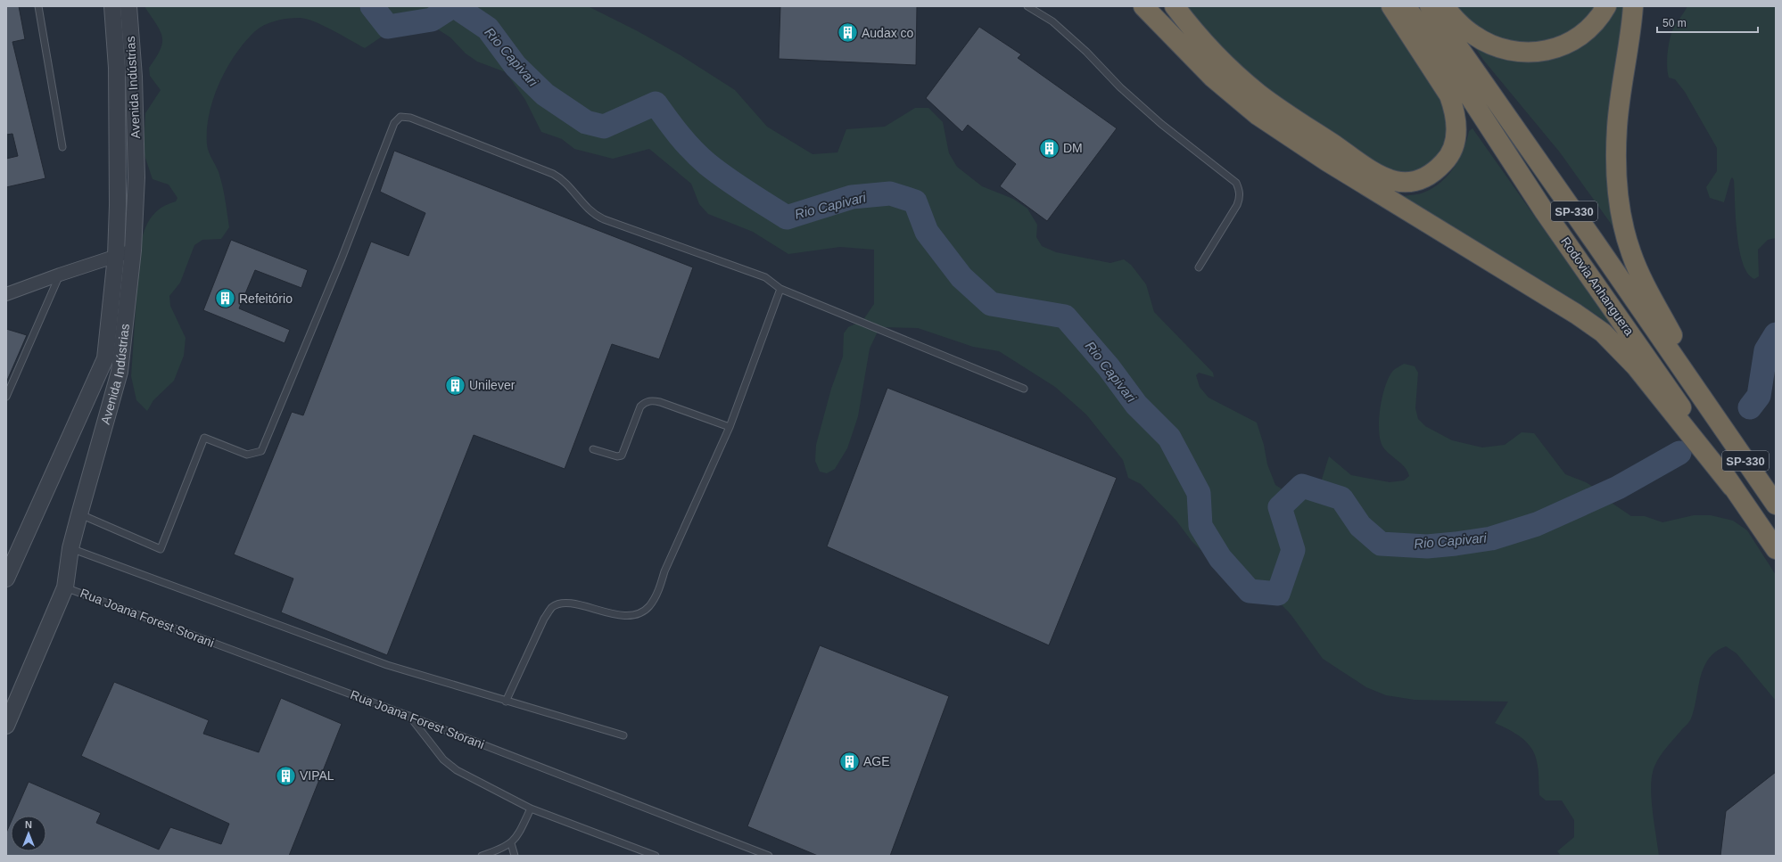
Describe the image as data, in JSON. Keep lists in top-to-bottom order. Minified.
{"streets":{"highway":["SP-330","Rodovia Anhanguera"],"street":["Avenida Indústrias"],"lane":["Rua Joana Forest Storani"]},"crossings":[["Avenida Indústrias","Rua Joana Forest Storani"]],"water":["Rio Capivari"],"places":{"building":["Audax co","DM","Refeitório","Unilever","AGE","VIPAL"]},"scale_bar":"50 m","north":"top"}
